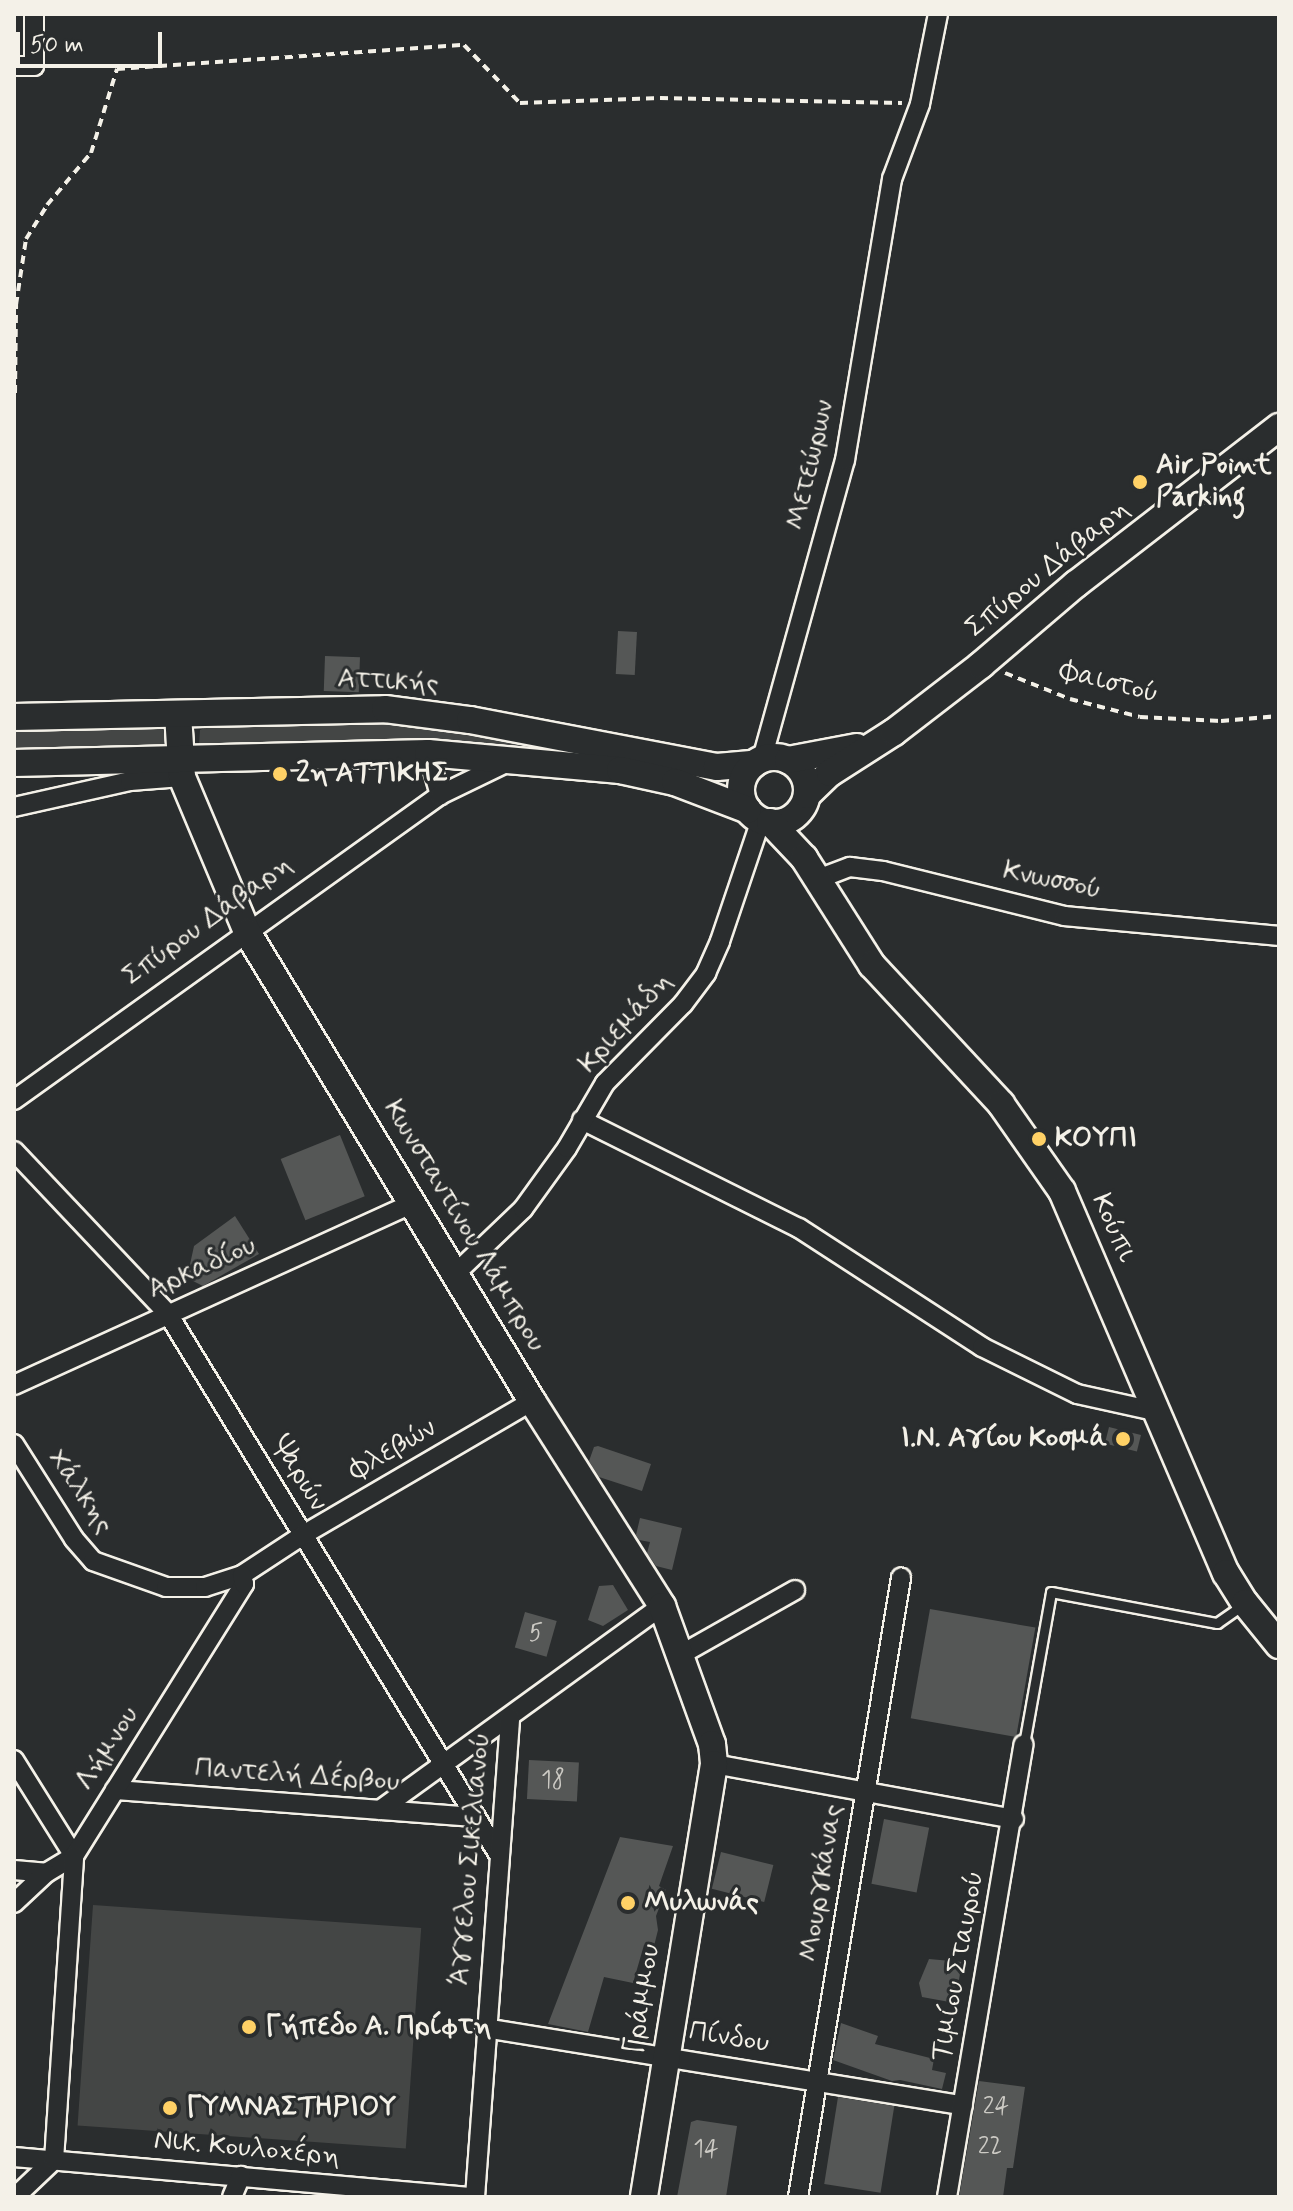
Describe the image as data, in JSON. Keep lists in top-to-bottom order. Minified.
{"streets":{"main road":["Σπύρου Δάβαρη","Αττικής","Κωνσταντίνου Λάμπρου","Κούπι","Γράμμου"],"street":["Μετεώρων","Κνωσσού","Κριεμάδη","Αρκαδίου","Φλεβών","Ψαρών","Χάλκης","Λήμνου","Παντελή Δέρβου","Άγγελου Σικελιανού","Μουργκάνας","Τιμίου Σταυρού","Πίνδου","Νικ. Κουλοχέρη"],"path":["Φαιστού"]},"crossings":[["Μετεώρων","Σπύρου Δάβαρη"],["Μετεώρων","Αττικής"],["Μετεώρων","Κριεμάδη"],["Σπύρου Δάβαρη","Αττικής"],["Σπύρου Δάβαρη","Φαιστού"],["Σπύρου Δάβαρη","Κριεμάδη"],["Σπύρου Δάβαρη","Κωνσταντίνου Λάμπρου"],["Αττικής","Κριεμάδη"],["Αττικής","Κωνσταντίνου Λάμπρου"],["Κνωσσού","Κούπι"],["Κριεμάδη","Κωνσταντίνου Λάμπρου"],["Κωνσταντίνου Λάμπρου","Αρκαδίου"],["Κωνσταντίνου Λάμπρου","Φλεβών"],["Κωνσταντίνου Λάμπρου","Γράμμου"],["Αρκαδίου","Ψαρών"],["Φλεβών","Ψαρών"],["Φλεβών","Χάλκης"],["Φλεβών","Λήμνου"],["Ψαρών","Παντελή Δέρβου"],["Ψαρών","Άγγελου Σικελιανού"],["Χάλκης","Λήμνου"],["Λήμνου","Παντελή Δέρβου"],["Άγγελου Σικελιανού","Πίνδου"],["Άγγελου Σικελιανού","Νικ. Κουλοχέρη"],["Μουργκάνας","Πίνδου"],["Τιμίου Σταυρού","Πίνδου"],["Γράμμου","Πίνδου"]],"places":["Air Point Parking","2η ΑΤΤΙΚΗΣ","ΚΟΥΠΙ","Ι.Ν. Αγίου Κοσμά","Μυλωνάς","Γήπεδο Α. Πρίφτη","ΓΥΜΝΑΣΤΗΡΙΟΥ"],"house_numbers":["5","18","24","22","14"],"scale_bar":"50 m"}
